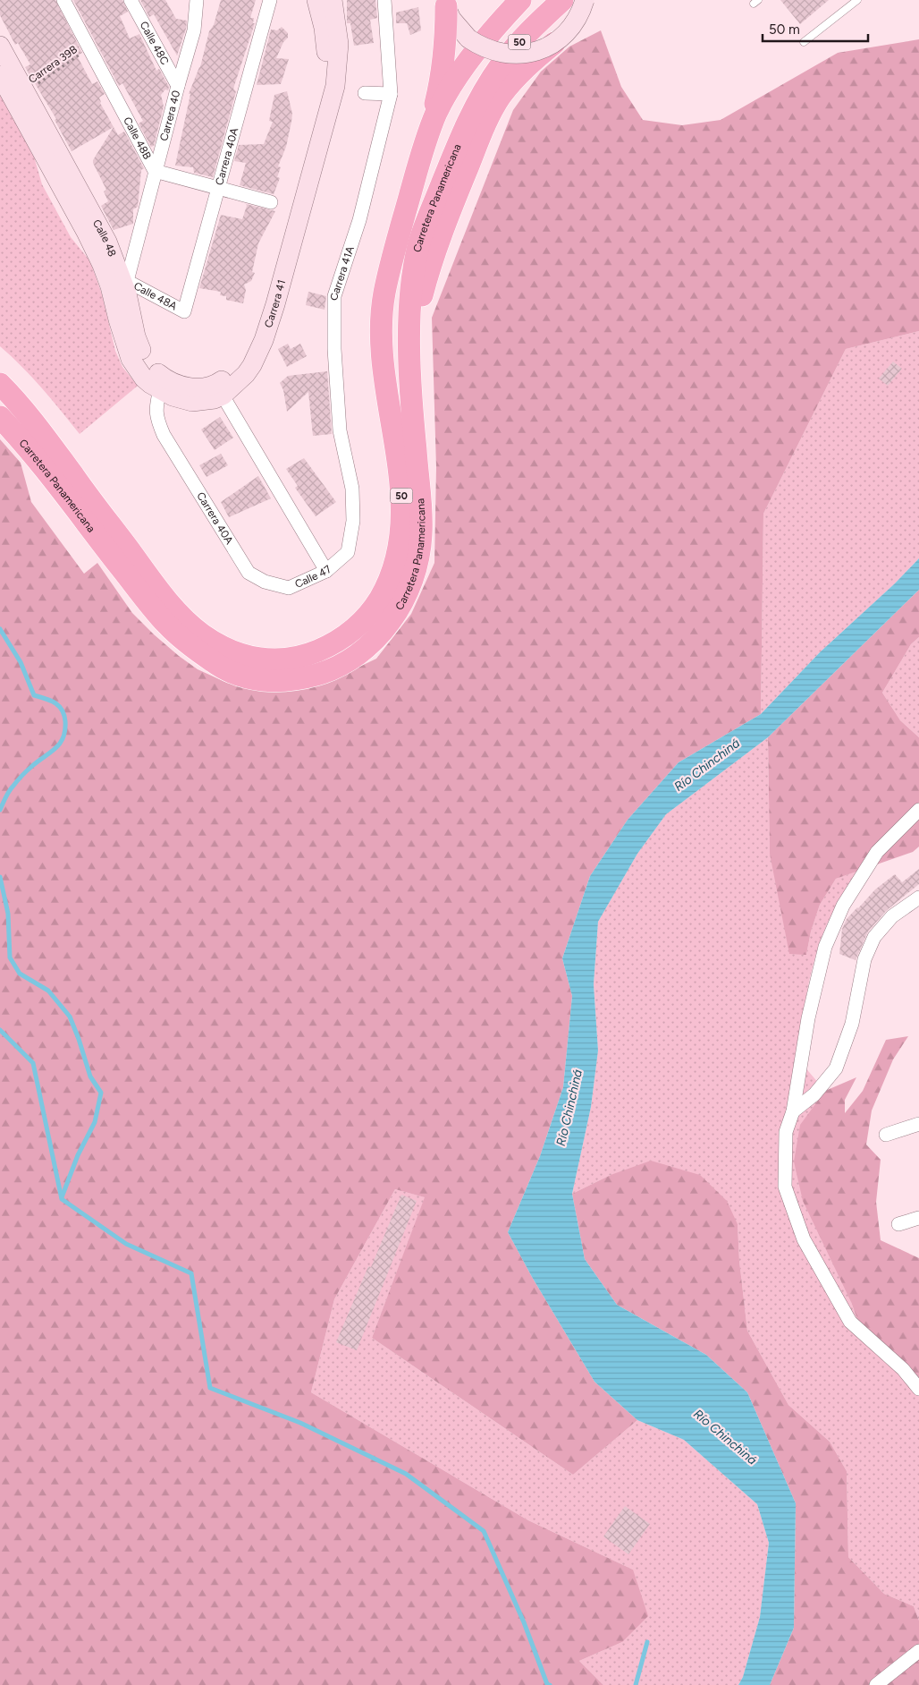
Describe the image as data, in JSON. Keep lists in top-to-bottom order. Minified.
{"streets":{"highway":["50","Carretera Panamericana"],"main road":["Calle 48","Carrera 41"],"street":["Calle 48C","Carrera 40","Calle 48B","Carrera 40A","Carrera 41A","Calle 48A","Calle 47"],"path":["Carrera 39B"]},"crossings":[["Calle 48C","Carrera 40"],["Carrera 39B","Calle 48B"],["Carrera 39B","Calle 48"],["Carrera 40","Calle 48B"],["Carrera 40","Calle 48"],["Carrera 40","Calle 48A"],["Calle 48B","Carrera 40A"],["Carrera 40A","Calle 48"],["Carrera 40A","Calle 48A"],["Carrera 40A","Calle 47"],["Calle 48","Calle 48A"],["Calle 48","Carrera 41"],["Carrera 41A","Calle 47"]],"water":["Río Chinchiná"],"scale_bar":"50 m"}
